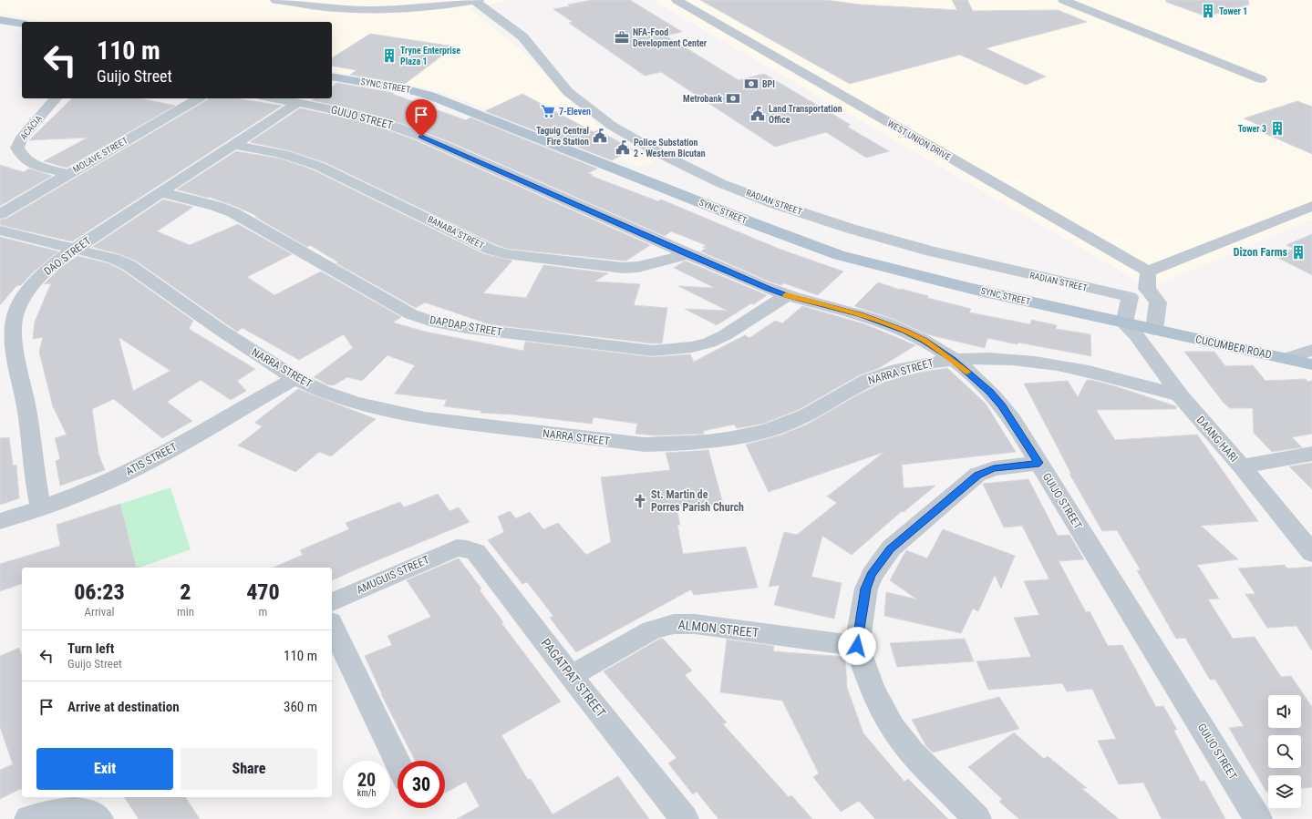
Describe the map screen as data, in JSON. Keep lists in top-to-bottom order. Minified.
{"streets":{"main road":["SYNC STREET","CUCUMBER ROAD"],"street":["GUIJO STREET","ACACIA","WEST UNION DRIVE","MOLAVE STREET","RADIAN STREET","BANABA STREET","DAO STREET","DAPDAP STREET","NARRA STREET","DAANG HARI","ATIS STREET","AMUGUIS STREET","ALMON STREET","PAGATPAT STREET"]},"crossings":[["SYNC STREET","WEST UNION DRIVE"],["SYNC STREET","CUCUMBER ROAD"],["SYNC STREET","DAANG HARI"],["GUIJO STREET","BANABA STREET"],["GUIJO STREET","DAO STREET"],["GUIJO STREET","DAPDAP STREET"],["GUIJO STREET","NARRA STREET"],["ACACIA","MOLAVE STREET"],["WEST UNION DRIVE","CUCUMBER ROAD"],["BANABA STREET","DAO STREET"],["DAO STREET","DAPDAP STREET"],["DAO STREET","NARRA STREET"],["DAO STREET","ATIS STREET"],["NARRA STREET","DAANG HARI"],["NARRA STREET","ATIS STREET"],["AMUGUIS STREET","PAGATPAT STREET"],["ALMON STREET","PAGATPAT STREET"]],"places":{"building":["Tower 1","Tryne Enterprise Plaza 1","Tower 3","Dizon Farms"],"office":["NFA-Food Development Center"],"bank":["BPI","Metrobank"],"supermarket":["7-Eleven"],"public building":["Land Transportation Office","Taguig Central Fire Station","Police Substation 2 - Western Bicutan"],"church":["St. Martin de Porres Parish Church"]},"page":{"turn":["110 m","Guijo Street"],"eta":["06:23","Arrival","2","min","470","m"],"list":[{"name":"Turn left","note":"Guijo Street","value":"110 m"},{"name":"Arrive at destination","value":"360 m"}],"buttons":["Exit","Share"],"speed":"20 km/h","limit":"30"}}
